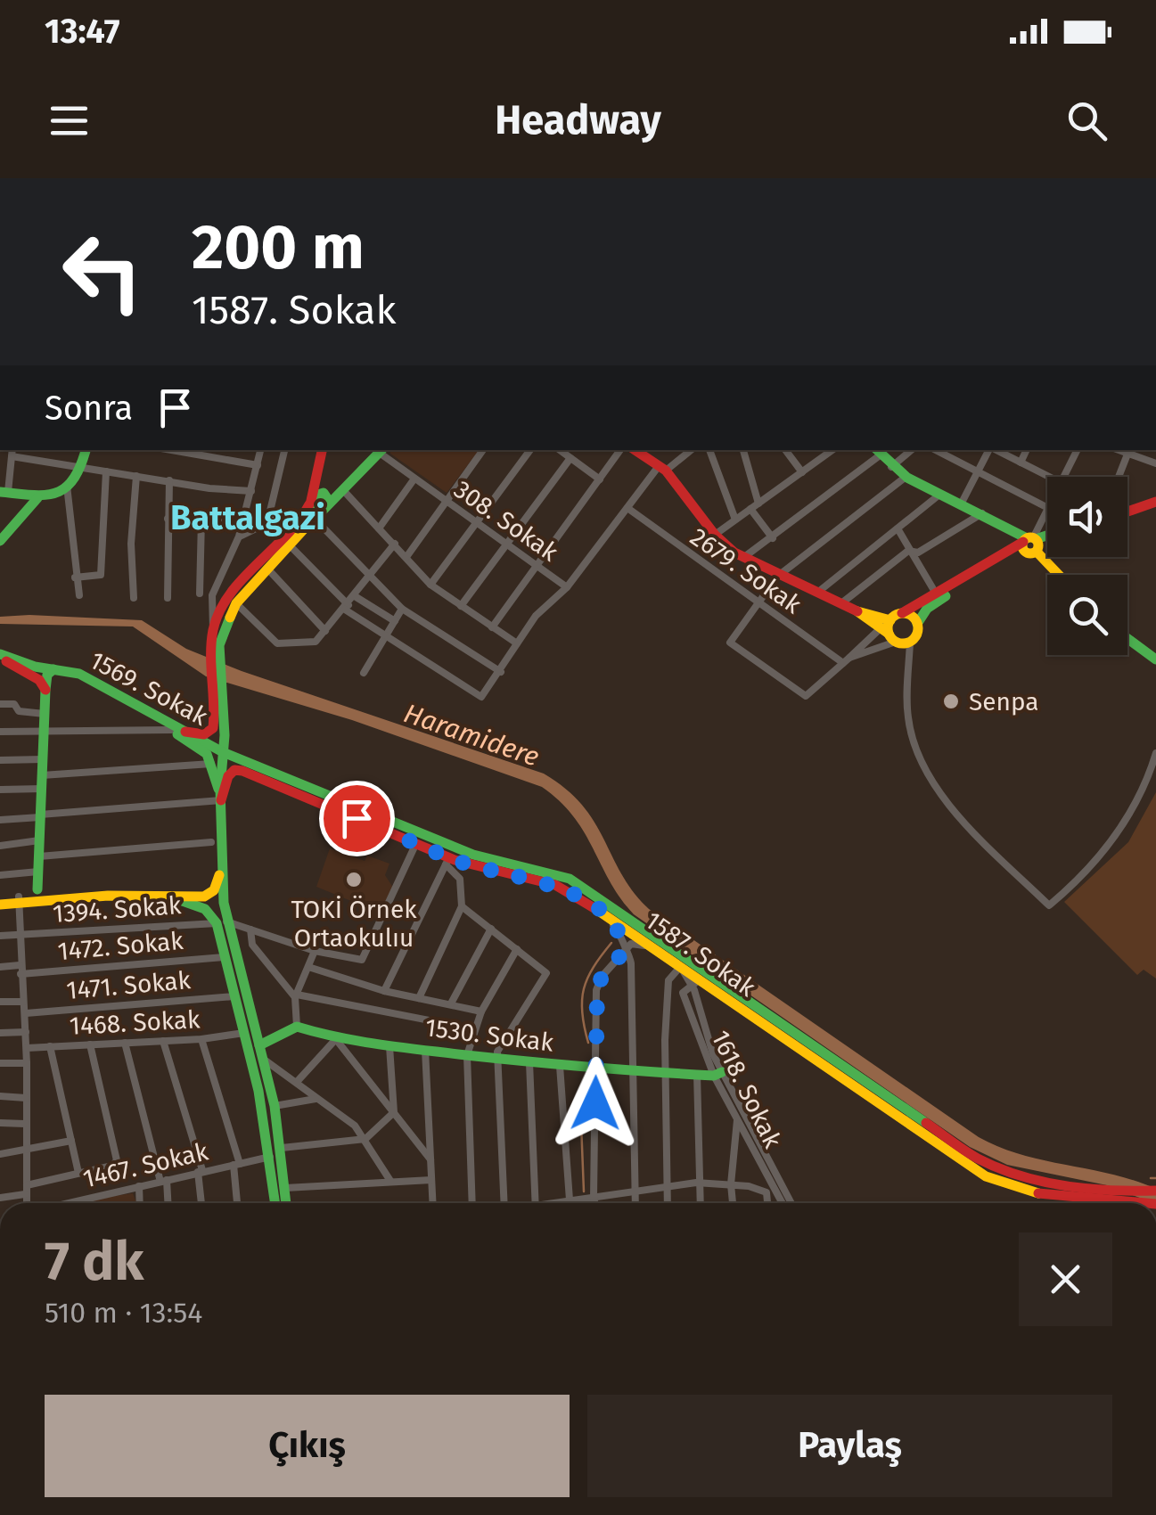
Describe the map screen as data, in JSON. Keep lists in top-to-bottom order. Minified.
{"streets":{"main road":["1569. Sokak","1587. Sokak","1530. Sokak"],"street":["308. Sokak","2679. Sokak","1394. Sokak","1472. Sokak","1471. Sokak","1468. Sokak","1618. Sokak","1467. Sokak"]},"crossings":[["1569. Sokak","1587. Sokak"],["1587. Sokak","1618. Sokak"],["1530. Sokak","1618. Sokak"]],"districts":["Battalgazi"],"water":["Haramidere"],"places":["Senpa","TOKİ Örnek Ortaokulıu"],"page":{"status":"13:47","header":"Headway","turn":["200 m","1587. Sokak"],"then":"Sonra","heading":["7 dk","510 m · 13:54"],"buttons":["Çıkış","Paylaş"]}}
